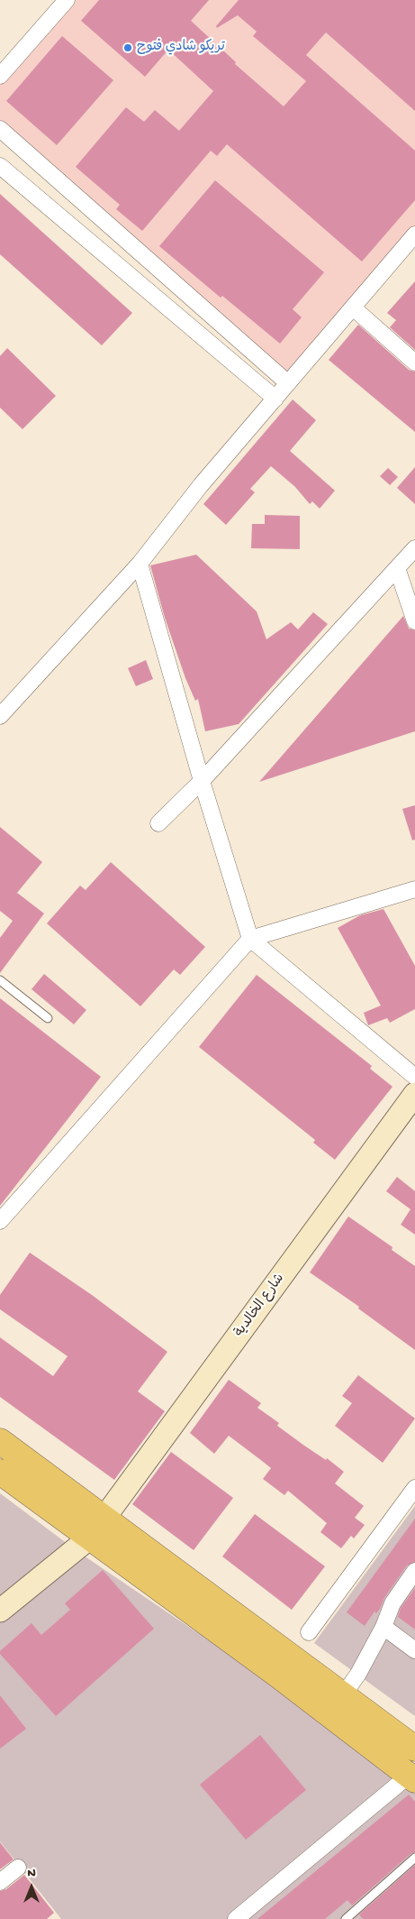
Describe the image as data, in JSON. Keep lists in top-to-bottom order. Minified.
{"streets":{"street":["شارع الخالدية"]},"places":["تريكو شادي فتوح"],"north":"top"}
